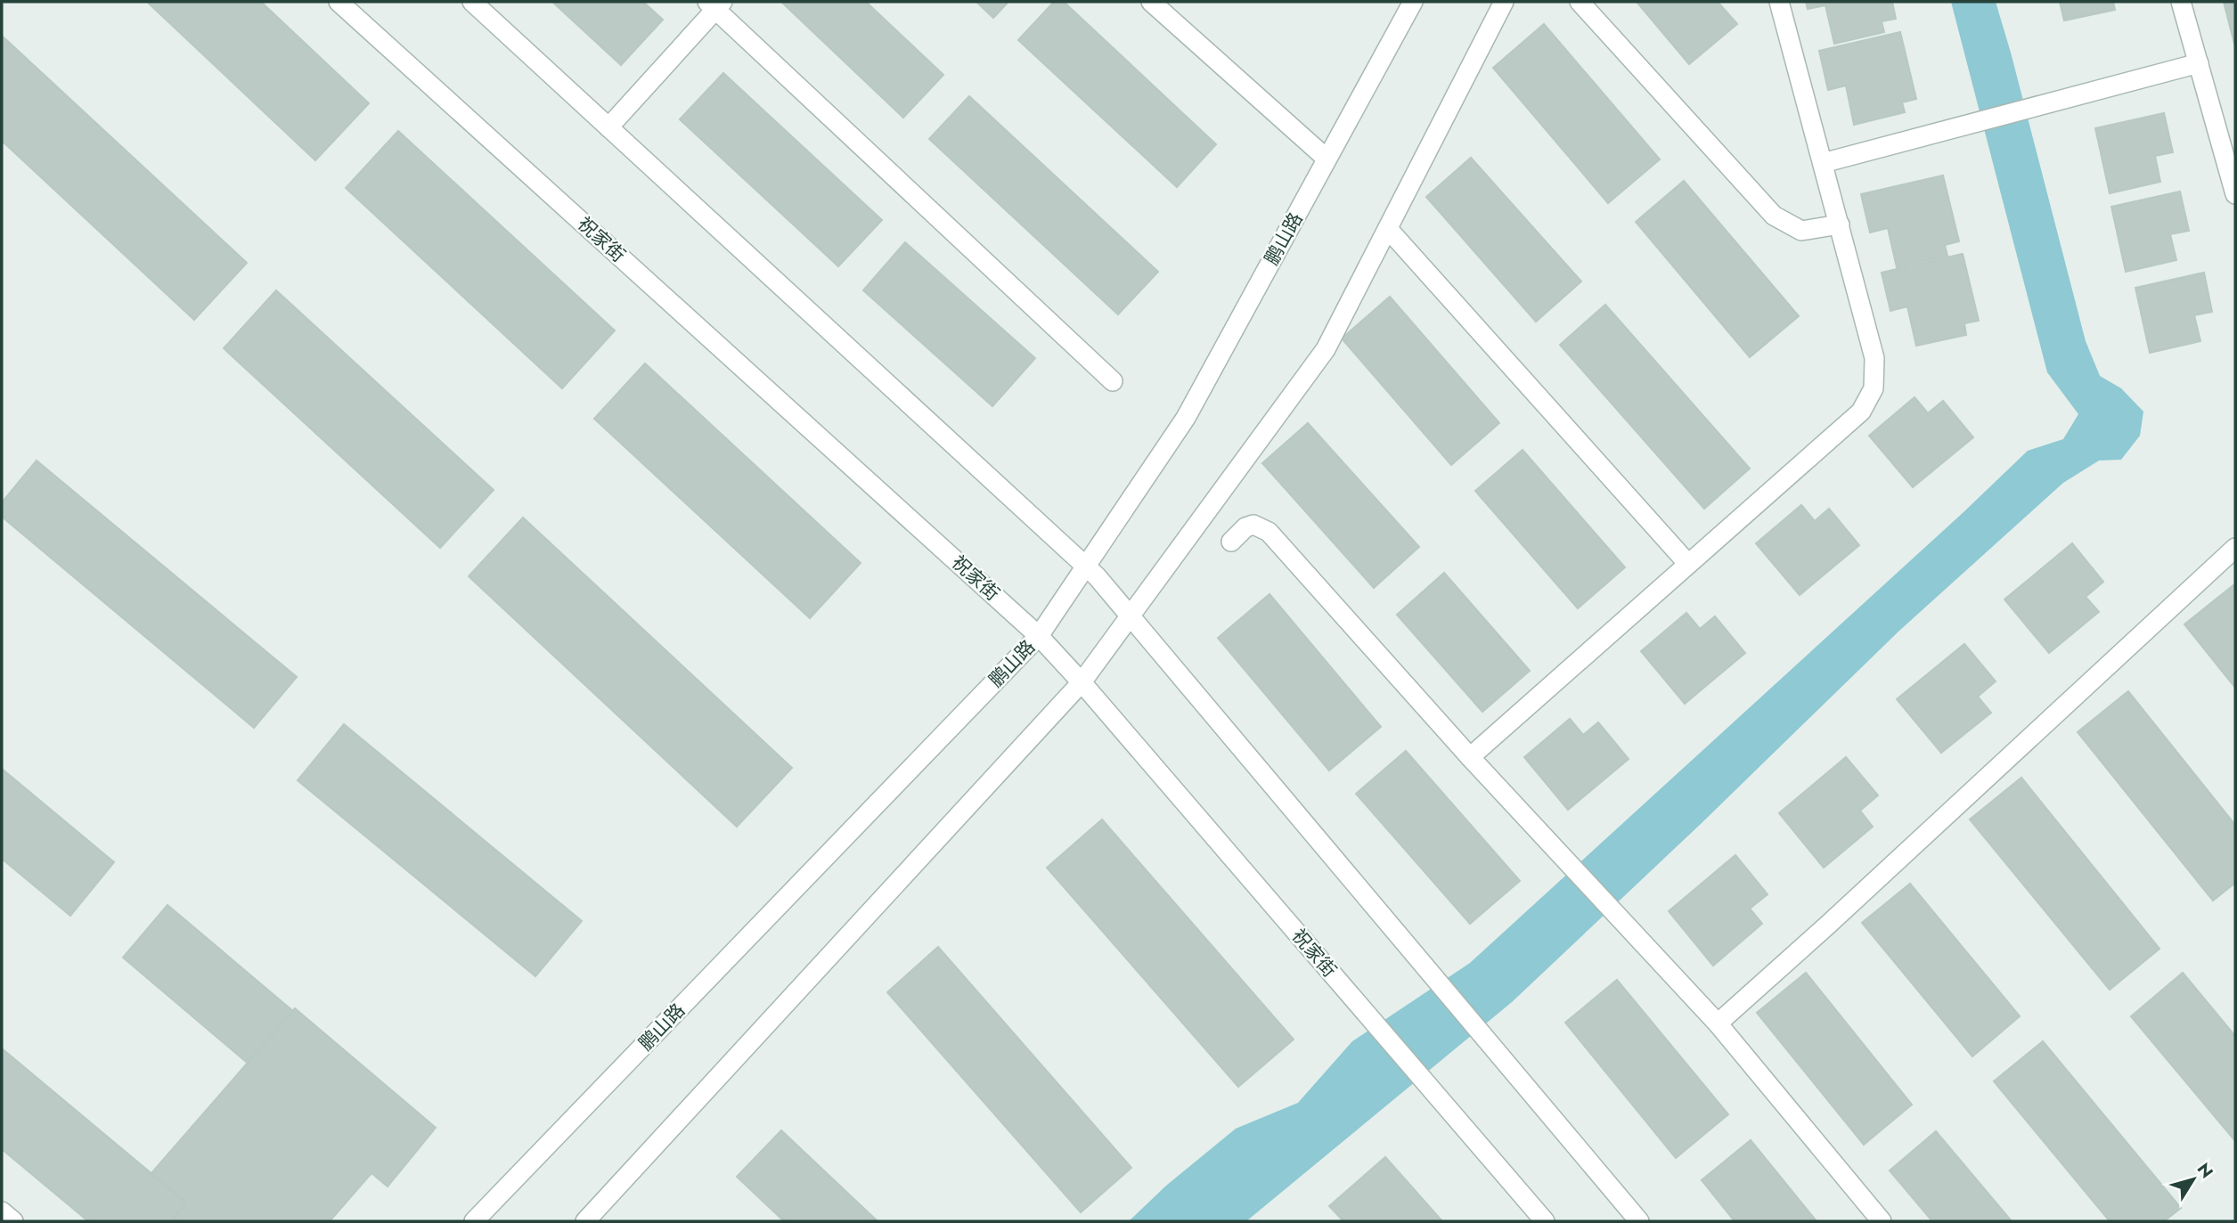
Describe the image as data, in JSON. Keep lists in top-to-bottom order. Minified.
{"streets":{"street":["鹏山路","祝家街"]},"crossings":[["鹏山路","祝家街"]],"north":"top right"}
